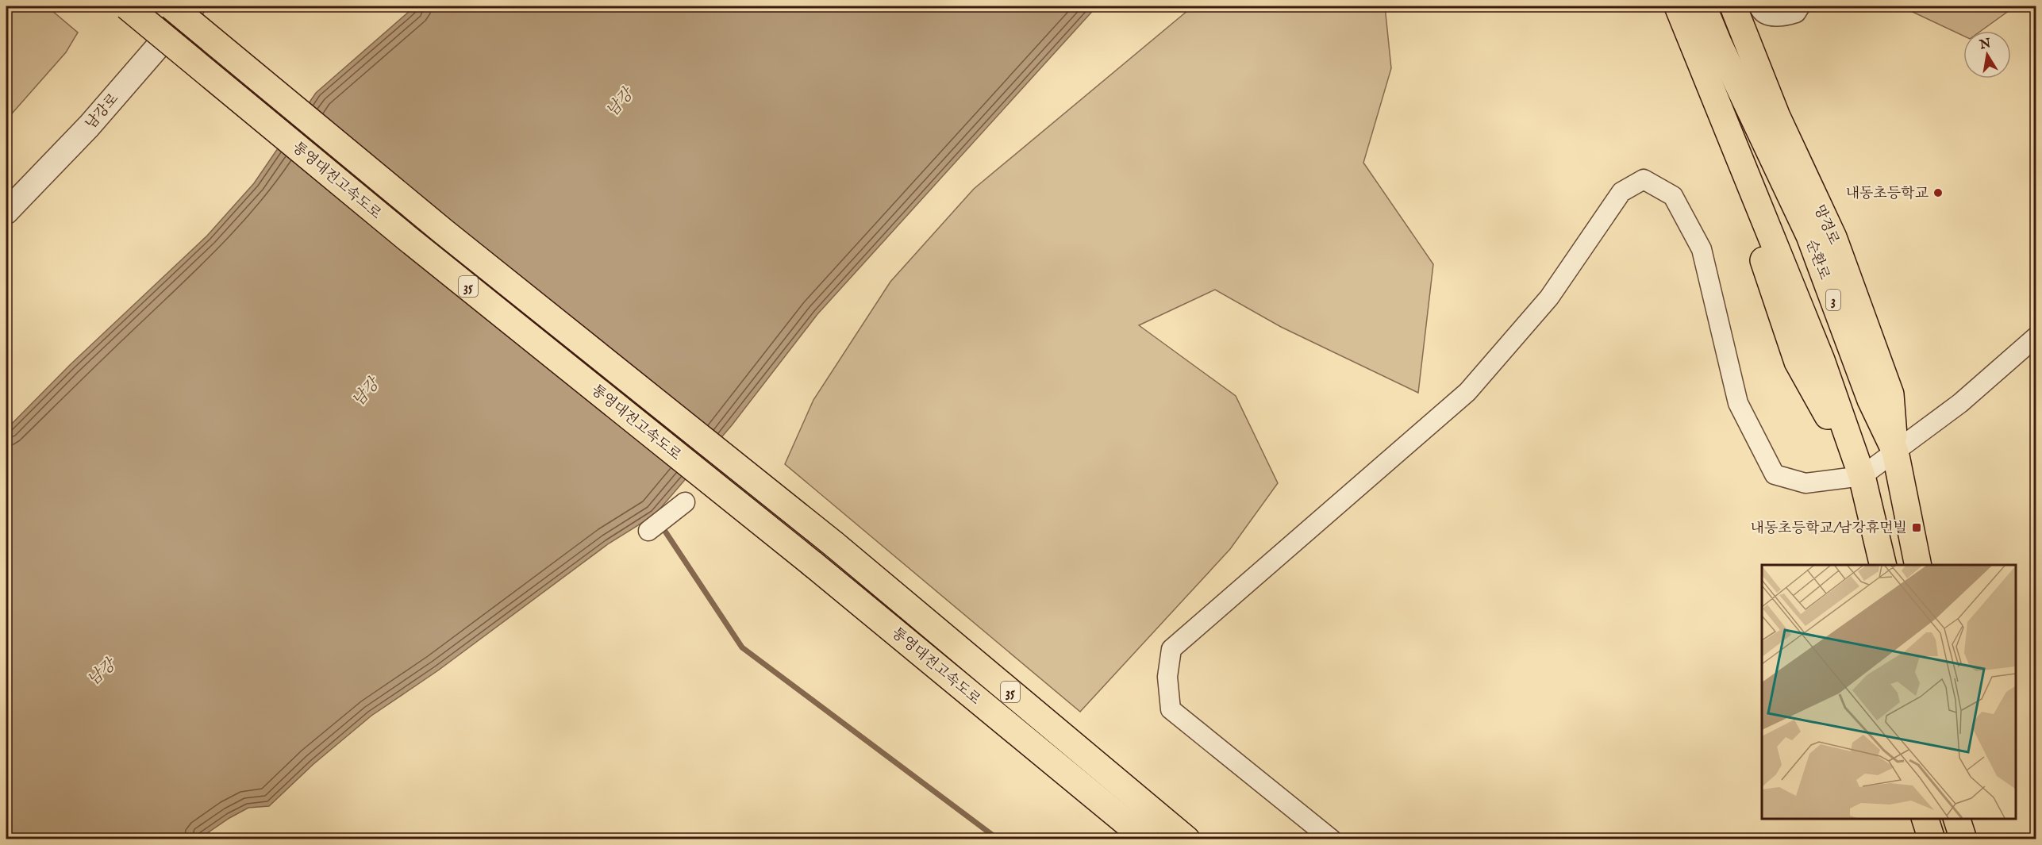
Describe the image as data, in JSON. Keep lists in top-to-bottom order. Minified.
{"streets":{"main road":["통영대전고속도로","망경로","순환로","35","3"],"street":["남강로"]},"crossings":[["망경로","순환로"],["순환로","3"]],"water":["남강"],"places":{"other":["내동초등학교"],"transit":["내동초등학교/남강휴먼빌"]},"north":"top"}
